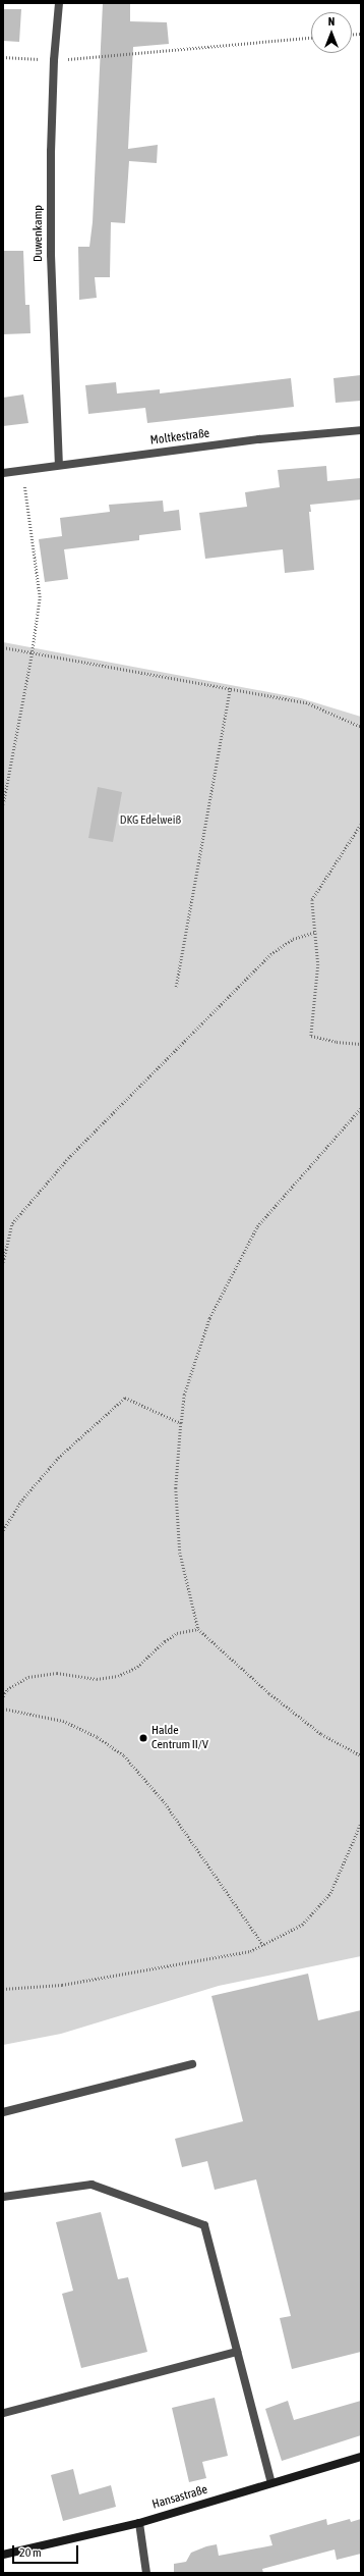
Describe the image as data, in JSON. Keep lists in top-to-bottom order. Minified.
{"streets":{"street":["Duwenkamp","Moltkestraße","Hansastraße"]},"crossings":[["Duwenkamp","Moltkestraße"]],"parks":["DKG Edelweiß"],"places":["Halde Centrum II/V"],"scale_bar":"20 m","north":"top"}
